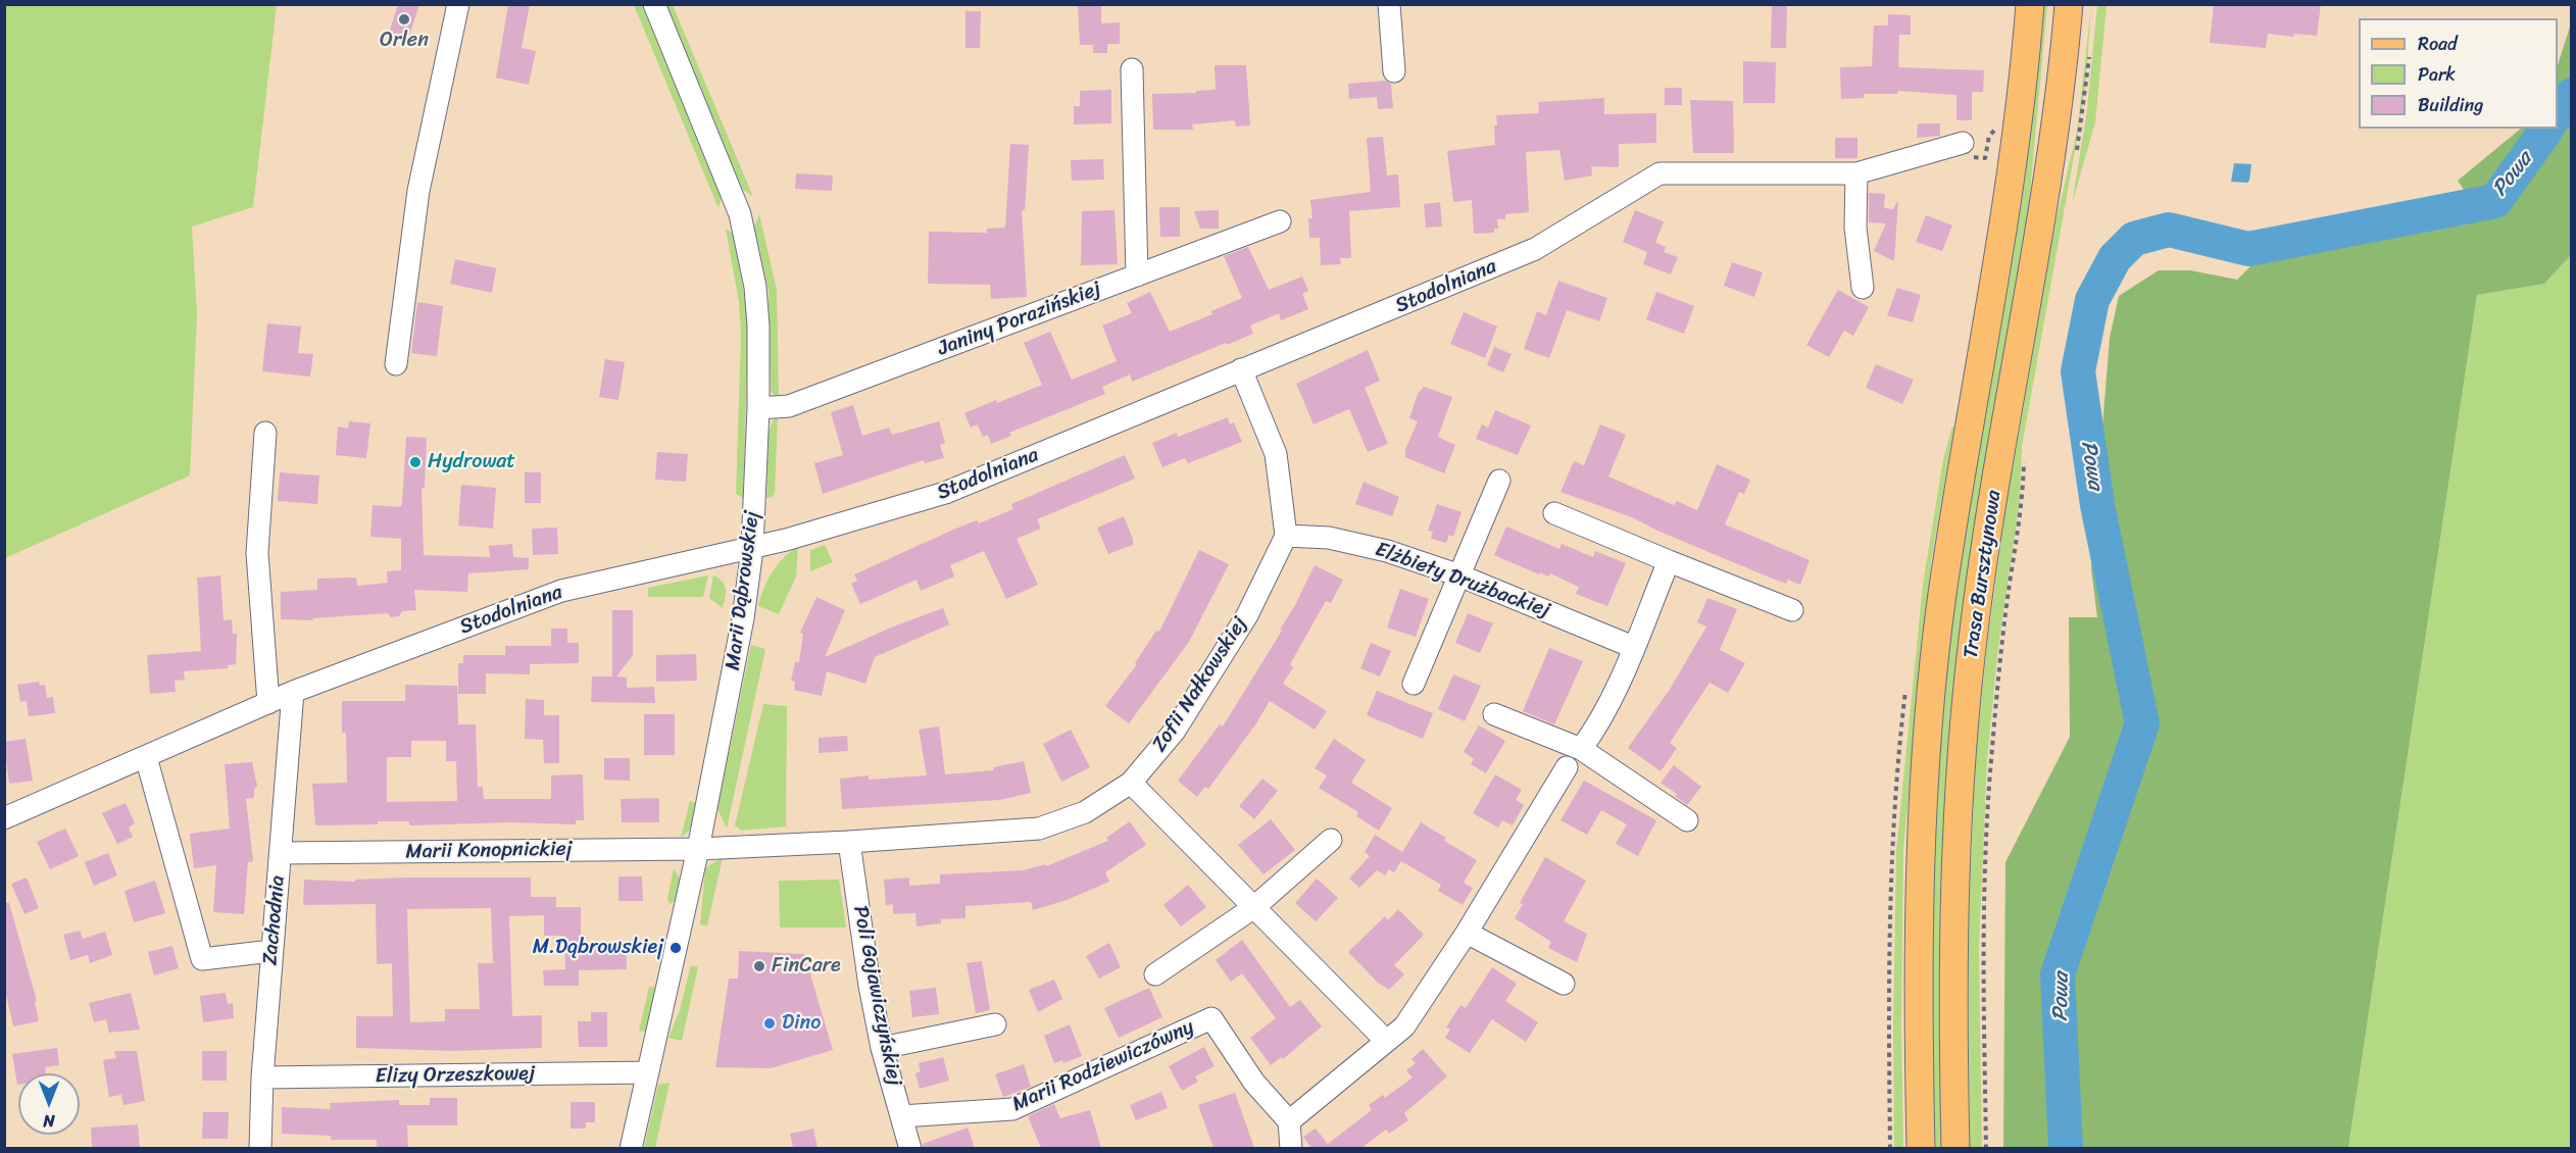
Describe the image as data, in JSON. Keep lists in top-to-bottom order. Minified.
{"streets":{"main road":["Trasa Bursztynowa"],"street":["Stodolniana","Janiny Porazińskiej","Elżbiety Drużbackiej","Marii Dąbrowskiej","Zofii Nałkowskiej","Marii Konopnickiej","Zachodnia","Poli Gojawiczyńskiej","Marii Rodziewiczówny","Elizy Orzeszkowej"]},"crossings":[["Stodolniana","Marii Dąbrowskiej"],["Stodolniana","Zachodnia"],["Janiny Porazińskiej","Marii Dąbrowskiej"],["Elżbiety Drużbackiej","Zofii Nałkowskiej"],["Marii Dąbrowskiej","Zofii Nałkowskiej"],["Marii Dąbrowskiej","Marii Konopnickiej"],["Marii Dąbrowskiej","Elizy Orzeszkowej"],["Zofii Nałkowskiej","Marii Konopnickiej"],["Zofii Nałkowskiej","Poli Gojawiczyńskiej"],["Marii Konopnickiej","Zachodnia"],["Zachodnia","Elizy Orzeszkowej"],["Poli Gojawiczyńskiej","Marii Rodziewiczówny"]],"water":["Powa"],"places":["Orlen","Hydrowat","M.Dąbrowskiej","FinCare","Dino"],"legend":["Road","Park","Building"],"north":"bottom"}
